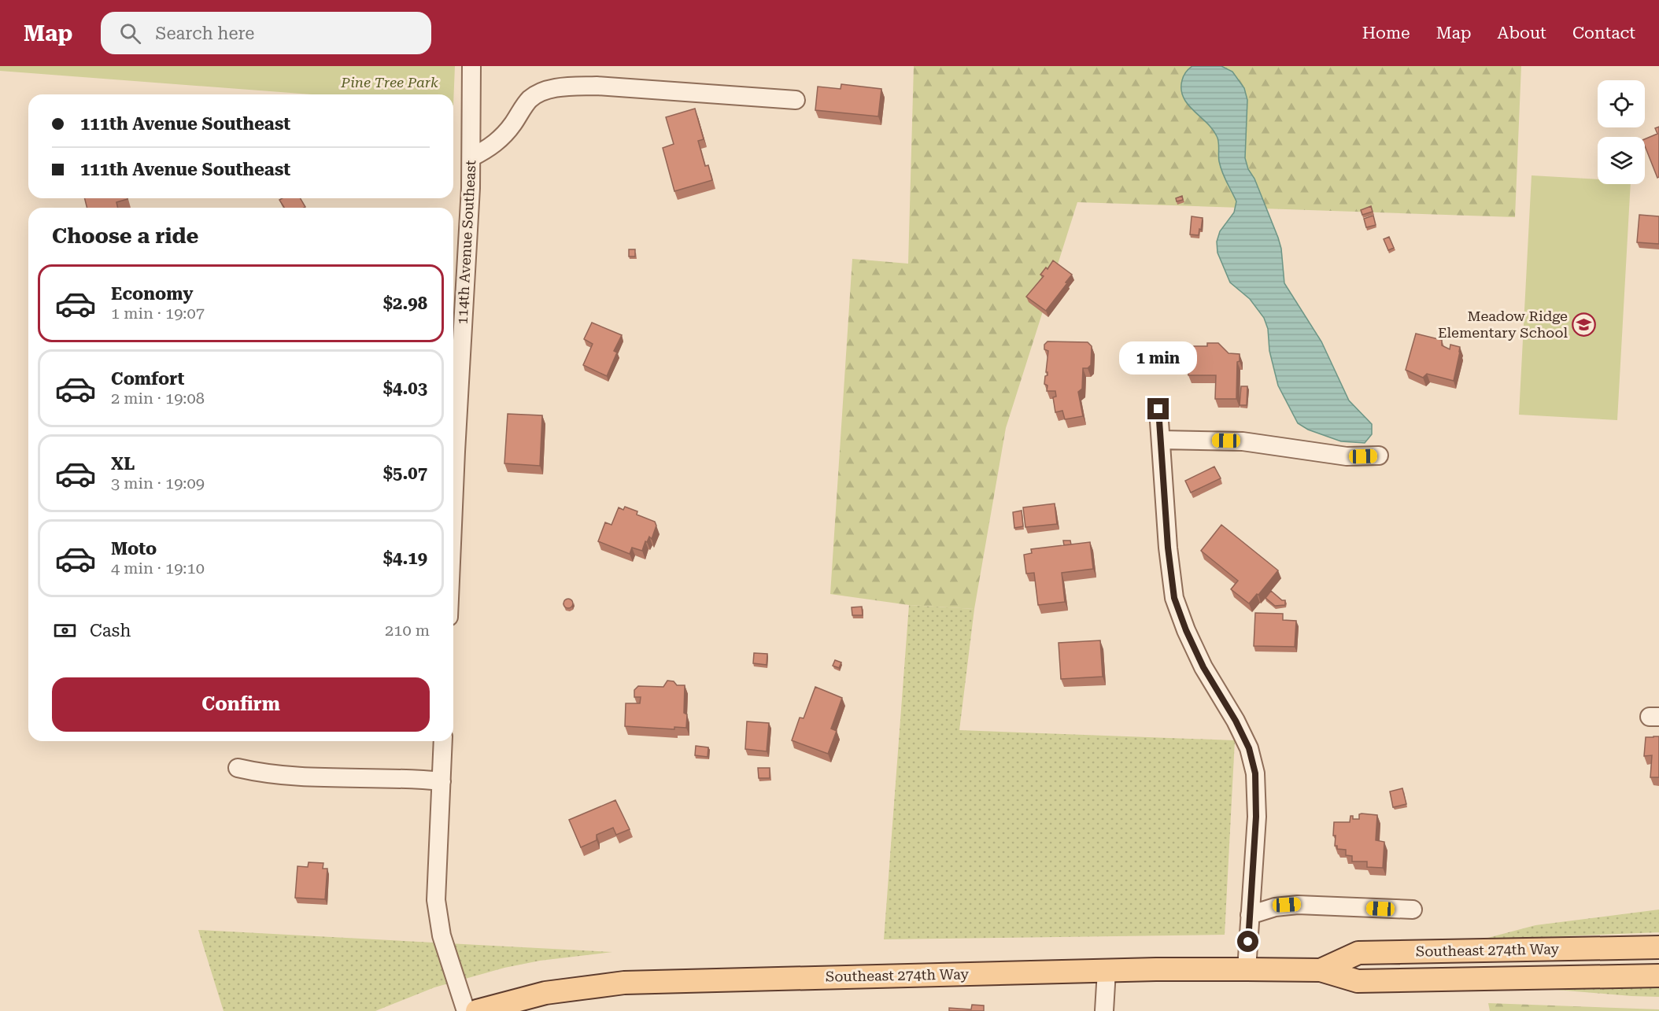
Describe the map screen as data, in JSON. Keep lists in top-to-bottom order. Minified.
{"streets":{"main road":["Southeast 274th Way"],"street":["114th Avenue Southeast"]},"parks":["Pine Tree Park"],"places":{"school or university":["Meadow Ridge Elementary School"]},"page":{"header":"Map","search":"Search here","nav":["Home","Map","About","Contact"],"banner":["111th Avenue Southeast","111th Avenue Southeast"],"heading":"Choose a ride","list":[{"name":"Economy","note":"1 min · 19:07","value":"$2.98"},{"name":"Comfort","note":"2 min · 19:08","value":"$4.03"},{"name":"XL","note":"3 min · 19:09","value":"$5.07"},{"name":"Moto","note":"4 min · 19:10","value":"$4.19"}],"bubble":"1 min","pay":["Cash","210 m"],"buttons":"Confirm"}}
